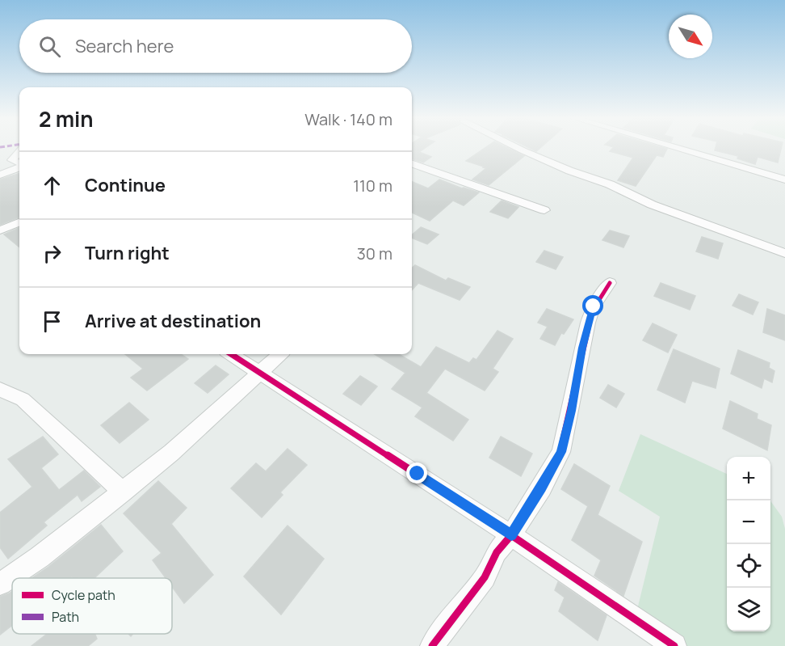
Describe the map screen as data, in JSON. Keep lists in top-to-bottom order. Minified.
{"legend":["Cycle path","Path"],"north":"bottom right","page":{"search":"Search here","heading":["2 min","Walk · 140 m"],"list":[["Continue","110 m"],["Turn right","30 m"],"Arrive at destination"],"map_buttons":["+","−"]}}
